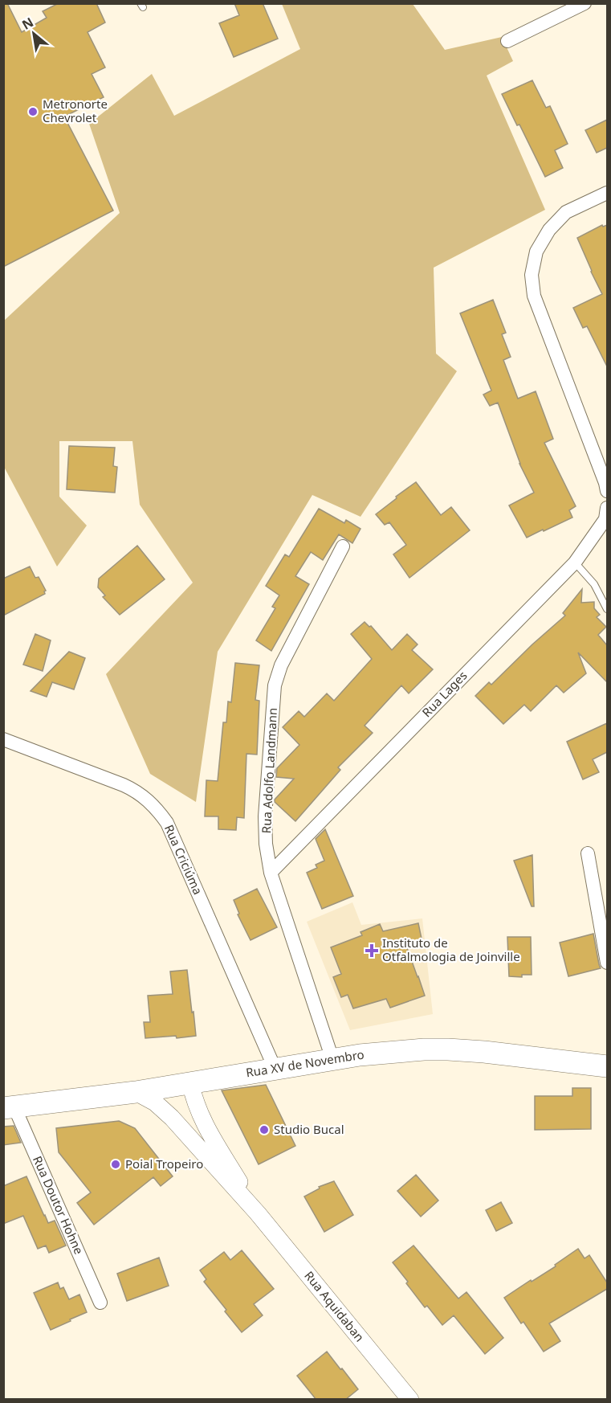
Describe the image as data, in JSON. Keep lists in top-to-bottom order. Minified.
{"streets":{"main road":["Rua XV de Novembro"],"street":["Rua Lages","Rua Adolfo Landmann","Rua Criciúma","Rua Doutor Hohne","Rua Aquidaban"]},"crossings":[["Rua Lages","Rua Adolfo Landmann"],["Rua Adolfo Landmann","Rua XV de Novembro"],["Rua Criciúma","Rua XV de Novembro"],["Rua XV de Novembro","Rua Doutor Hohne"],["Rua XV de Novembro","Rua Aquidaban"]],"places":{"other":["Metronorte Chevrolet","Studio Bucal","Poial Tropeiro"],"health":["Instituto de Otfalmologia de Joinville"]},"north":"top left"}
